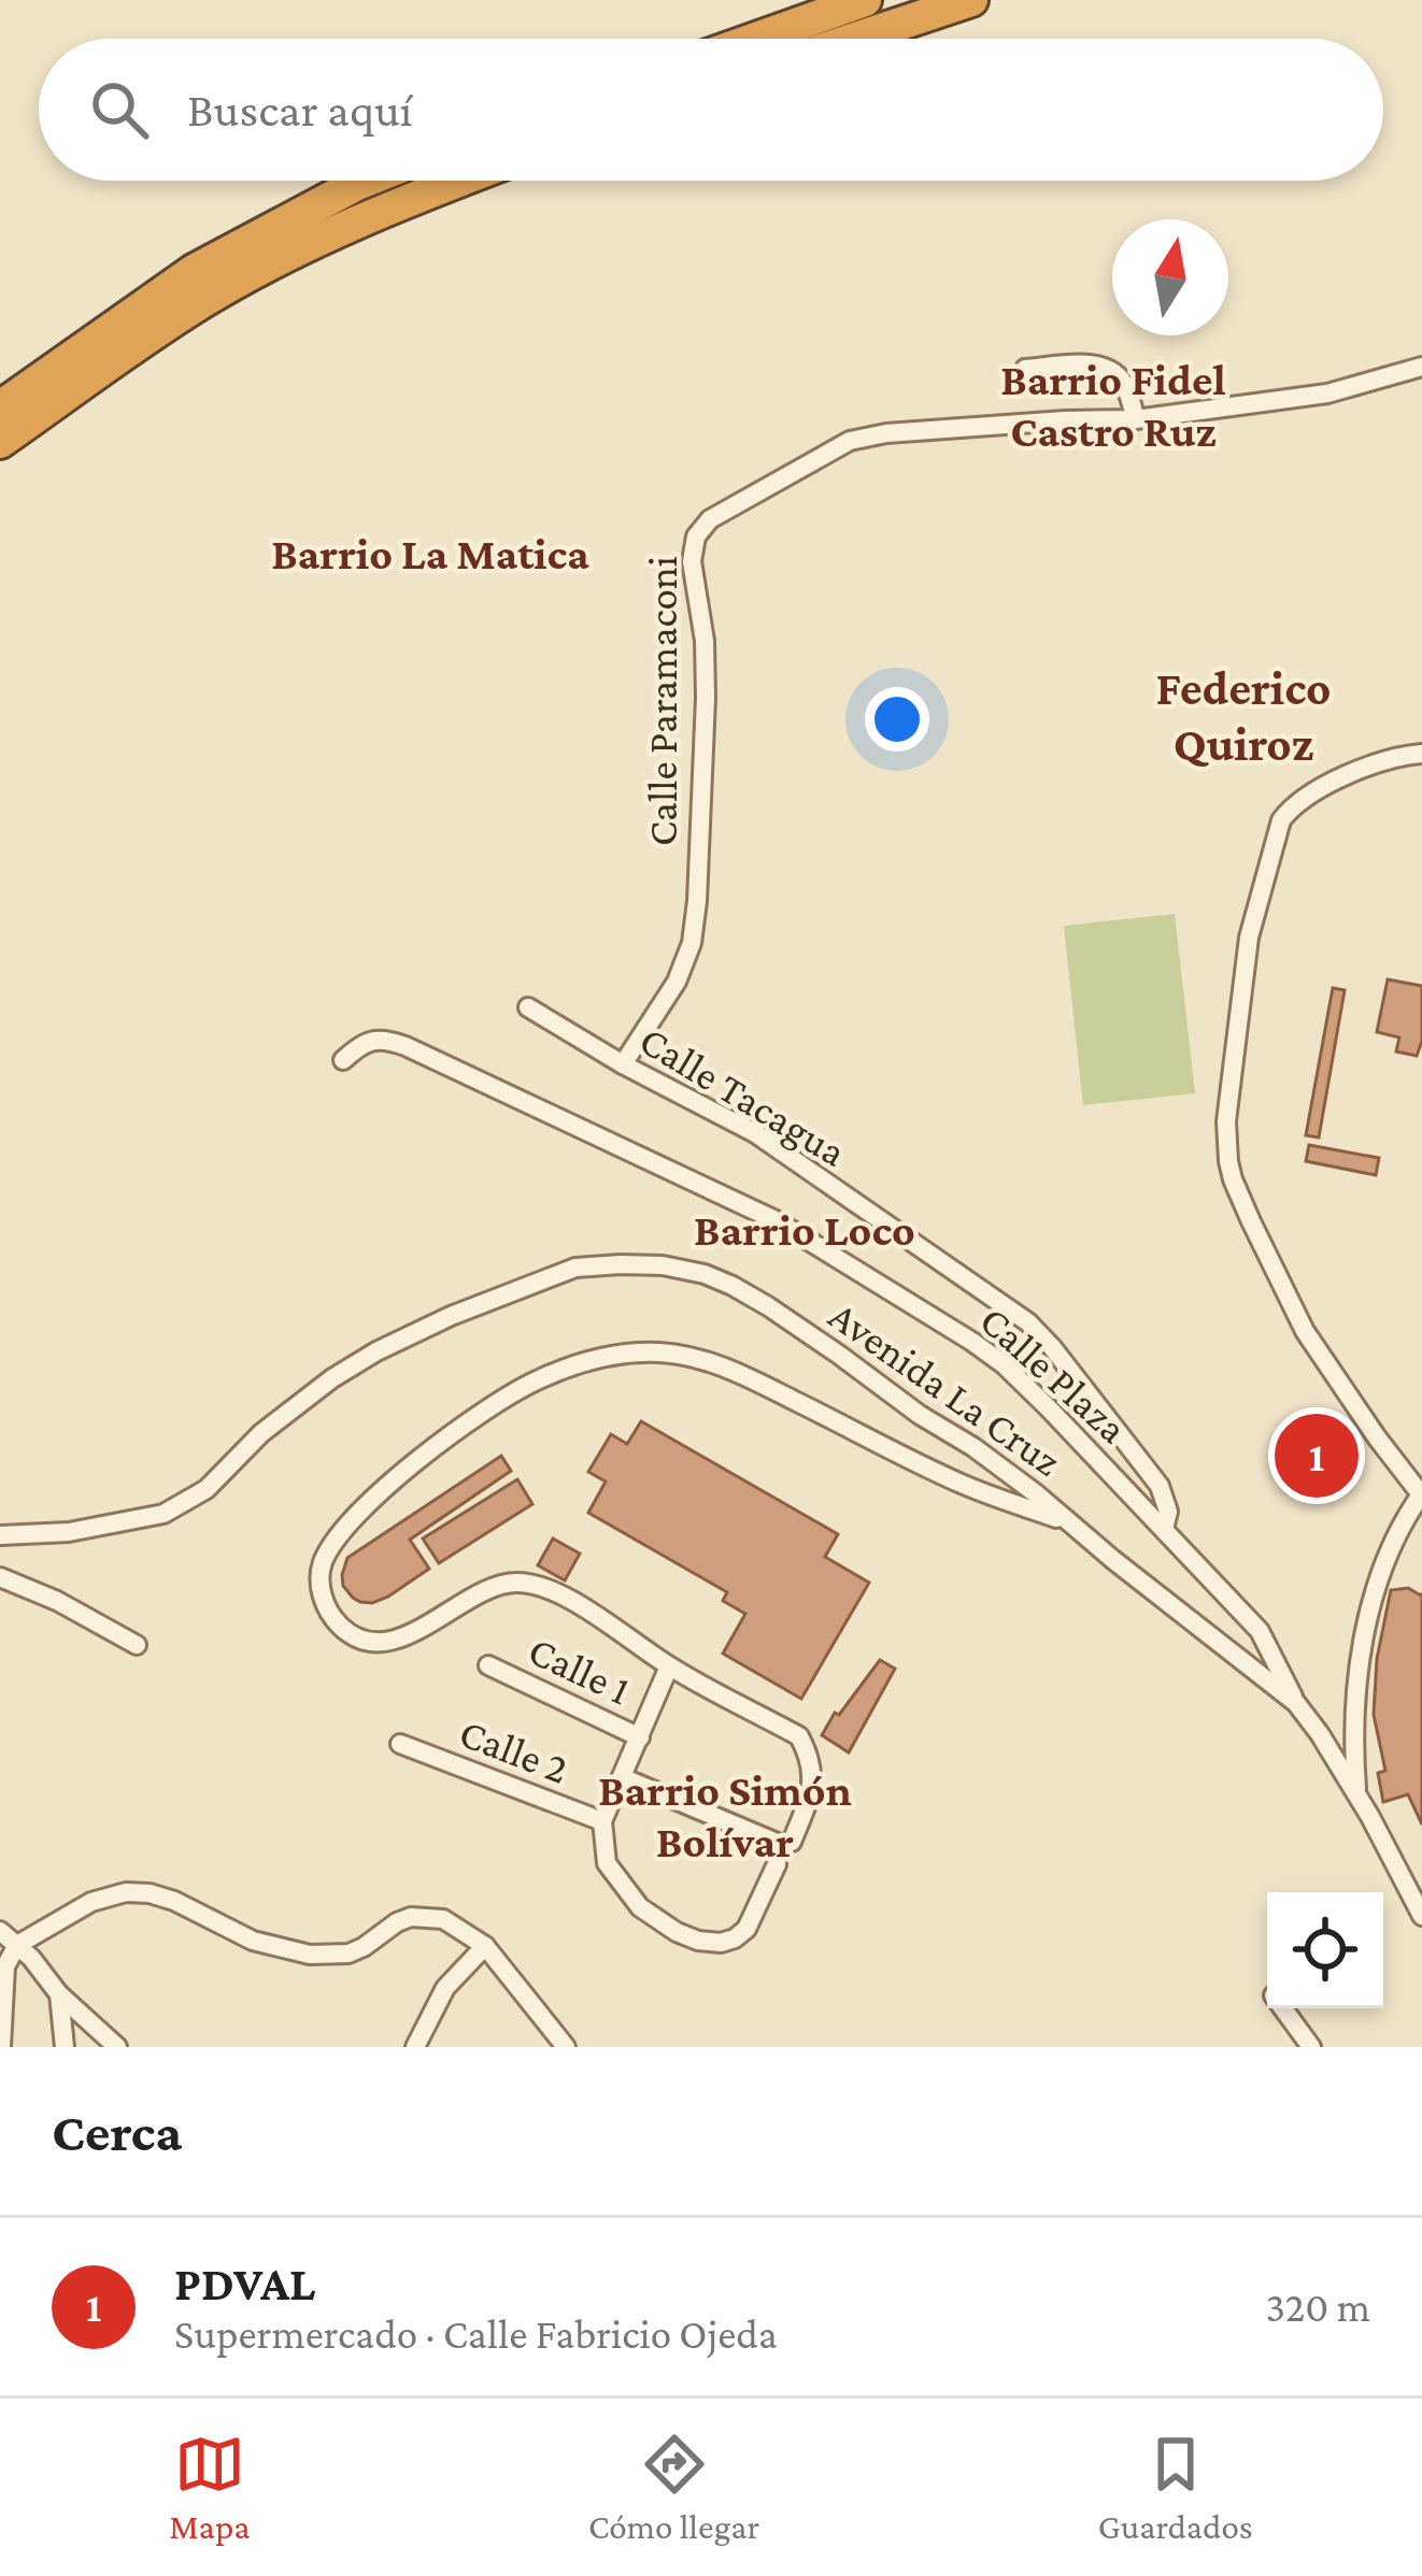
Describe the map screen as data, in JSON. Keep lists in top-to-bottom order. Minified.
{"streets":{"street":["Calle Paramaconi","Calle Tacagua","Calle Plaza","Avenida La Cruz","Calle 1","Calle 2"]},"crossings":[["Calle Paramaconi","Calle Tacagua"],["Calle Tacagua","Calle Plaza"],["Calle Plaza","Avenida La Cruz"]],"districts":["Barrio Fidel Castro Ruz","Barrio La Matica","Federico Quiroz","Barrio Loco","Barrio Simón Bolívar"],"north":"top","page":{"search":"Buscar aquí","pins":"1","heading":"Cerca","list":[{"mark":"1","name":"PDVAL","note":"Supermercado · Calle Fabricio Ojeda","value":"320 m"}],"nav":["Mapa","Cómo llegar","Guardados"]}}
